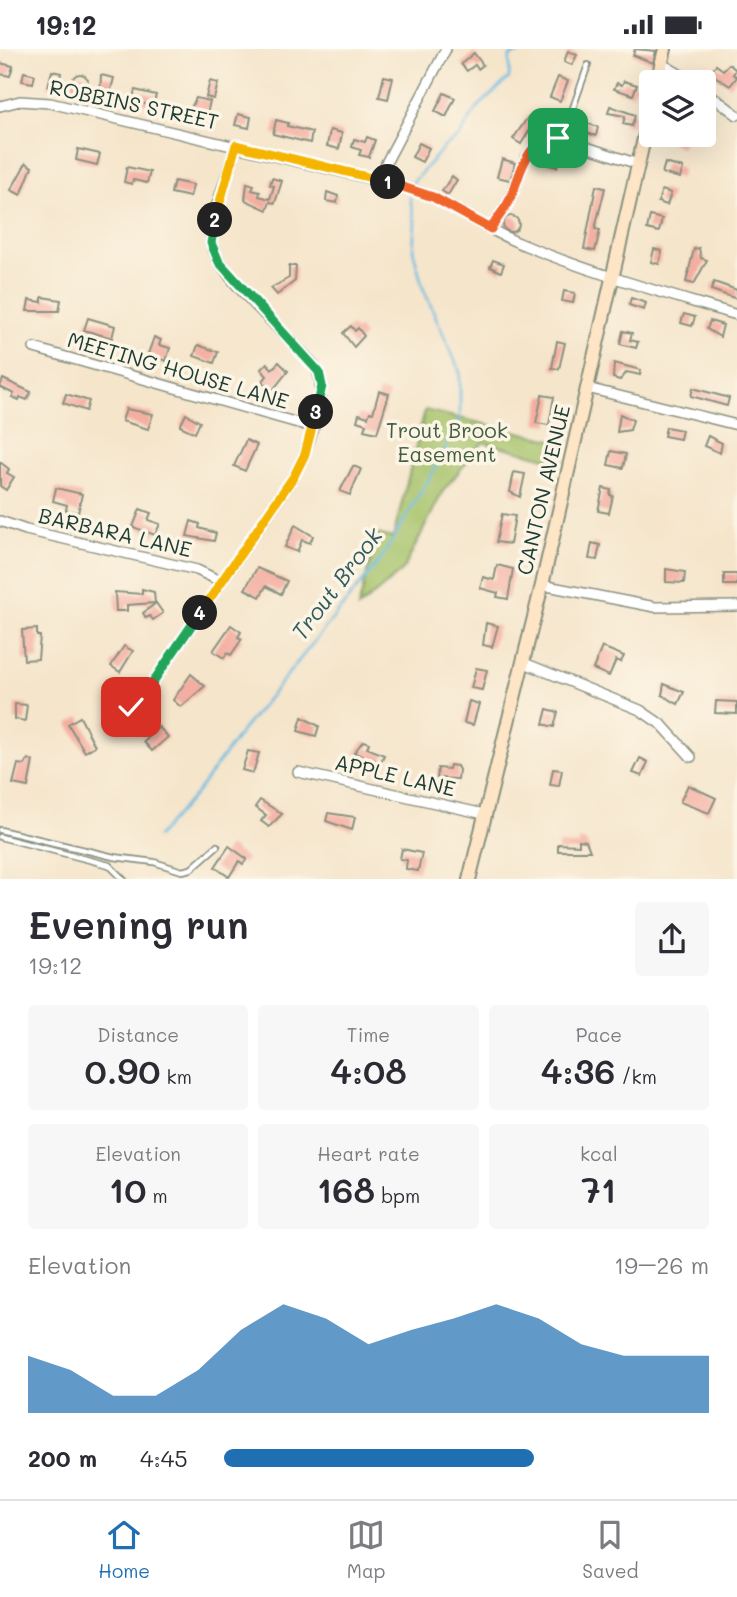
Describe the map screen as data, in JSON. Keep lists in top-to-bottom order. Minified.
{"streets":{"main road":["CANTON AVENUE"],"street":["ROBBINS STREET","MEETING HOUSE LANE","BARBARA LANE","APPLE LANE"]},"crossings":[["ROBBINS STREET","CANTON AVENUE"],["CANTON AVENUE","APPLE LANE"]],"water":["Trout Brook"],"parks":["Trout Brook Easement"],"page":{"status":"19:12","pins":["1","2","3","4"],"heading":["Evening run","19:12"],"stats":[["Distance","0.90 km"],["Time","4:08"],["Pace","4:36 /km"],["Elevation","10 m"],["Heart rate","168 bpm"],["kcal","71"]],"chart":["Elevation","19–26 m"],"list":[{"name":"200 m","note":"4:45"}],"tabs":["Home","Map","Saved"]}}
